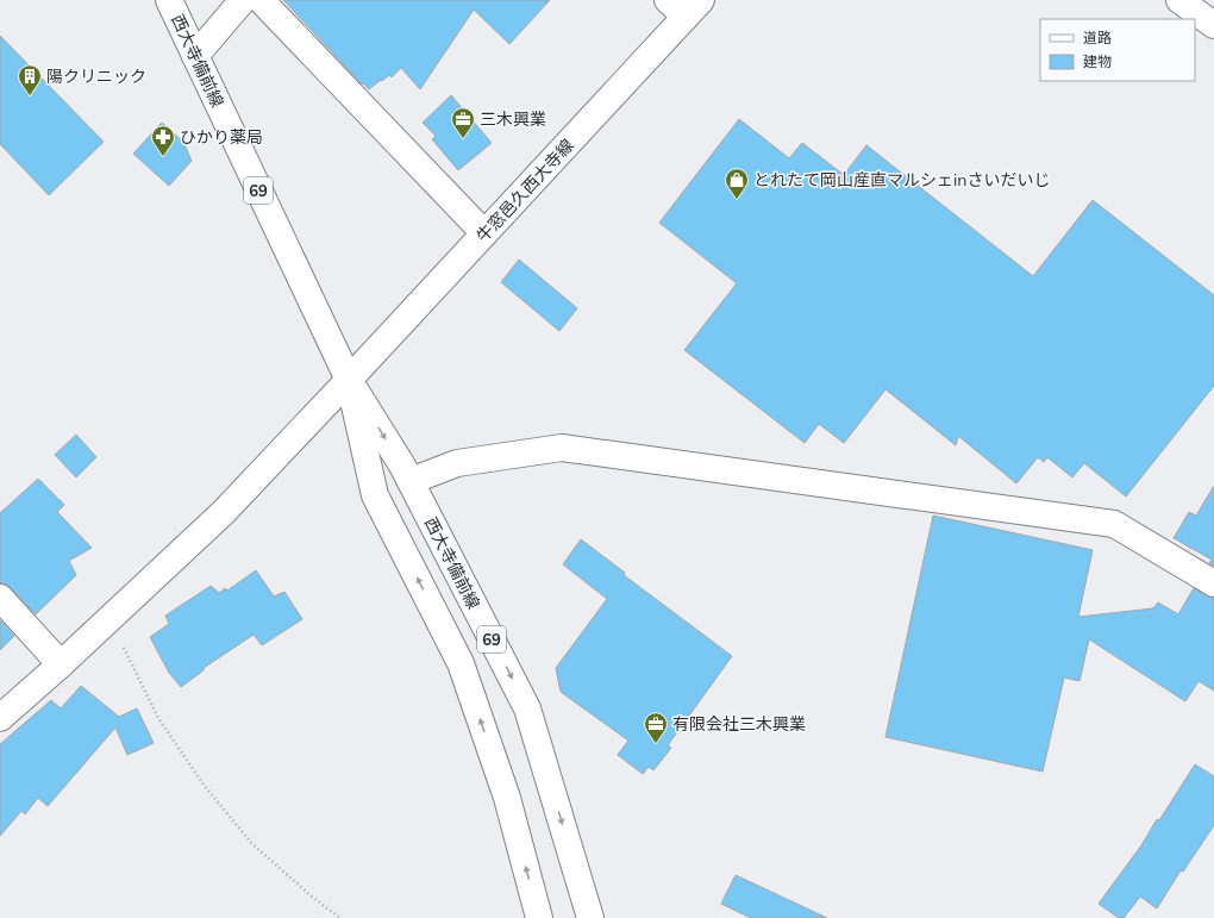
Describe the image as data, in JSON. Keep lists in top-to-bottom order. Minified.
{"streets":{"main road":["西大寺備前線","69","牛窓邑久西大寺線"]},"crossings":[["西大寺備前線","牛窓邑久西大寺線"]],"places":{"building":["陽クリニック"],"office":["三木興業","有限会社三木興業"],"pharmacy":["ひかり薬局"],"shop":["とれたて岡山産直マルシェinさいだいじ"]},"legend":["道路","建物"]}
